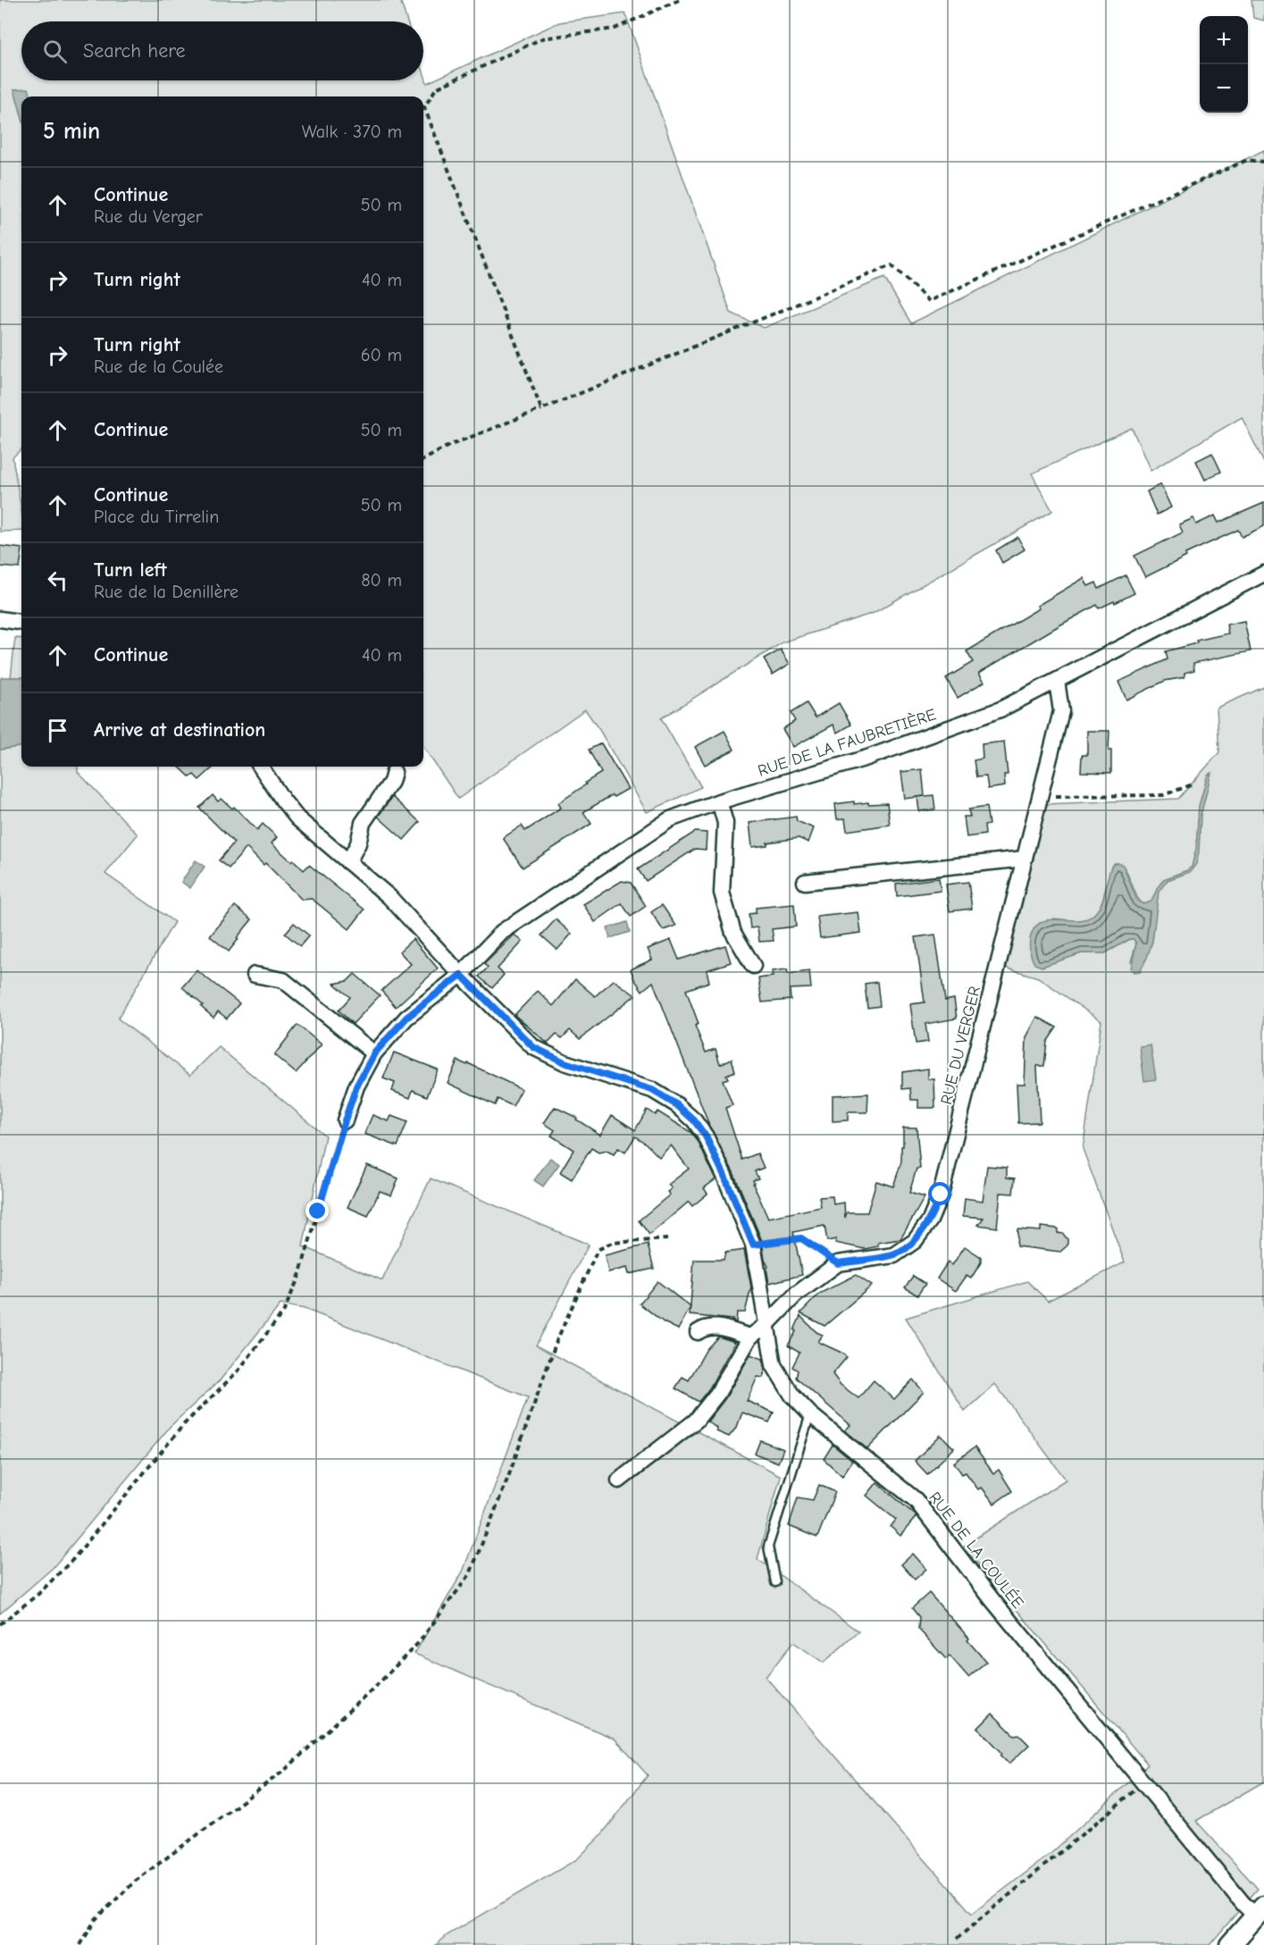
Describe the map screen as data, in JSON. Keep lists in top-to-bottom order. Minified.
{"streets":{"street":["RUE DE LA FAUBRETIÈRE","RUE DU VERGER","RUE DE LA COULÉE"]},"crossings":[["RUE DE LA FAUBRETIÈRE","RUE DU VERGER"],["RUE DE LA FAUBRETIÈRE","RUE DE LA COULÉE"],["RUE DU VERGER","RUE DE LA COULÉE"]],"page":{"map_buttons":["+","−"],"search":"Search here","heading":["5 min","Walk · 370 m"],"list":[["Continue","Rue du Verger","50 m"],["Turn right","40 m"],["Turn right","Rue de la Coulée","60 m"],["Continue","50 m"],["Continue","Place du Tirrelin","50 m"],["Turn left","Rue de la Denillère","80 m"],["Continue","40 m"],"Arrive at destination"]}}
